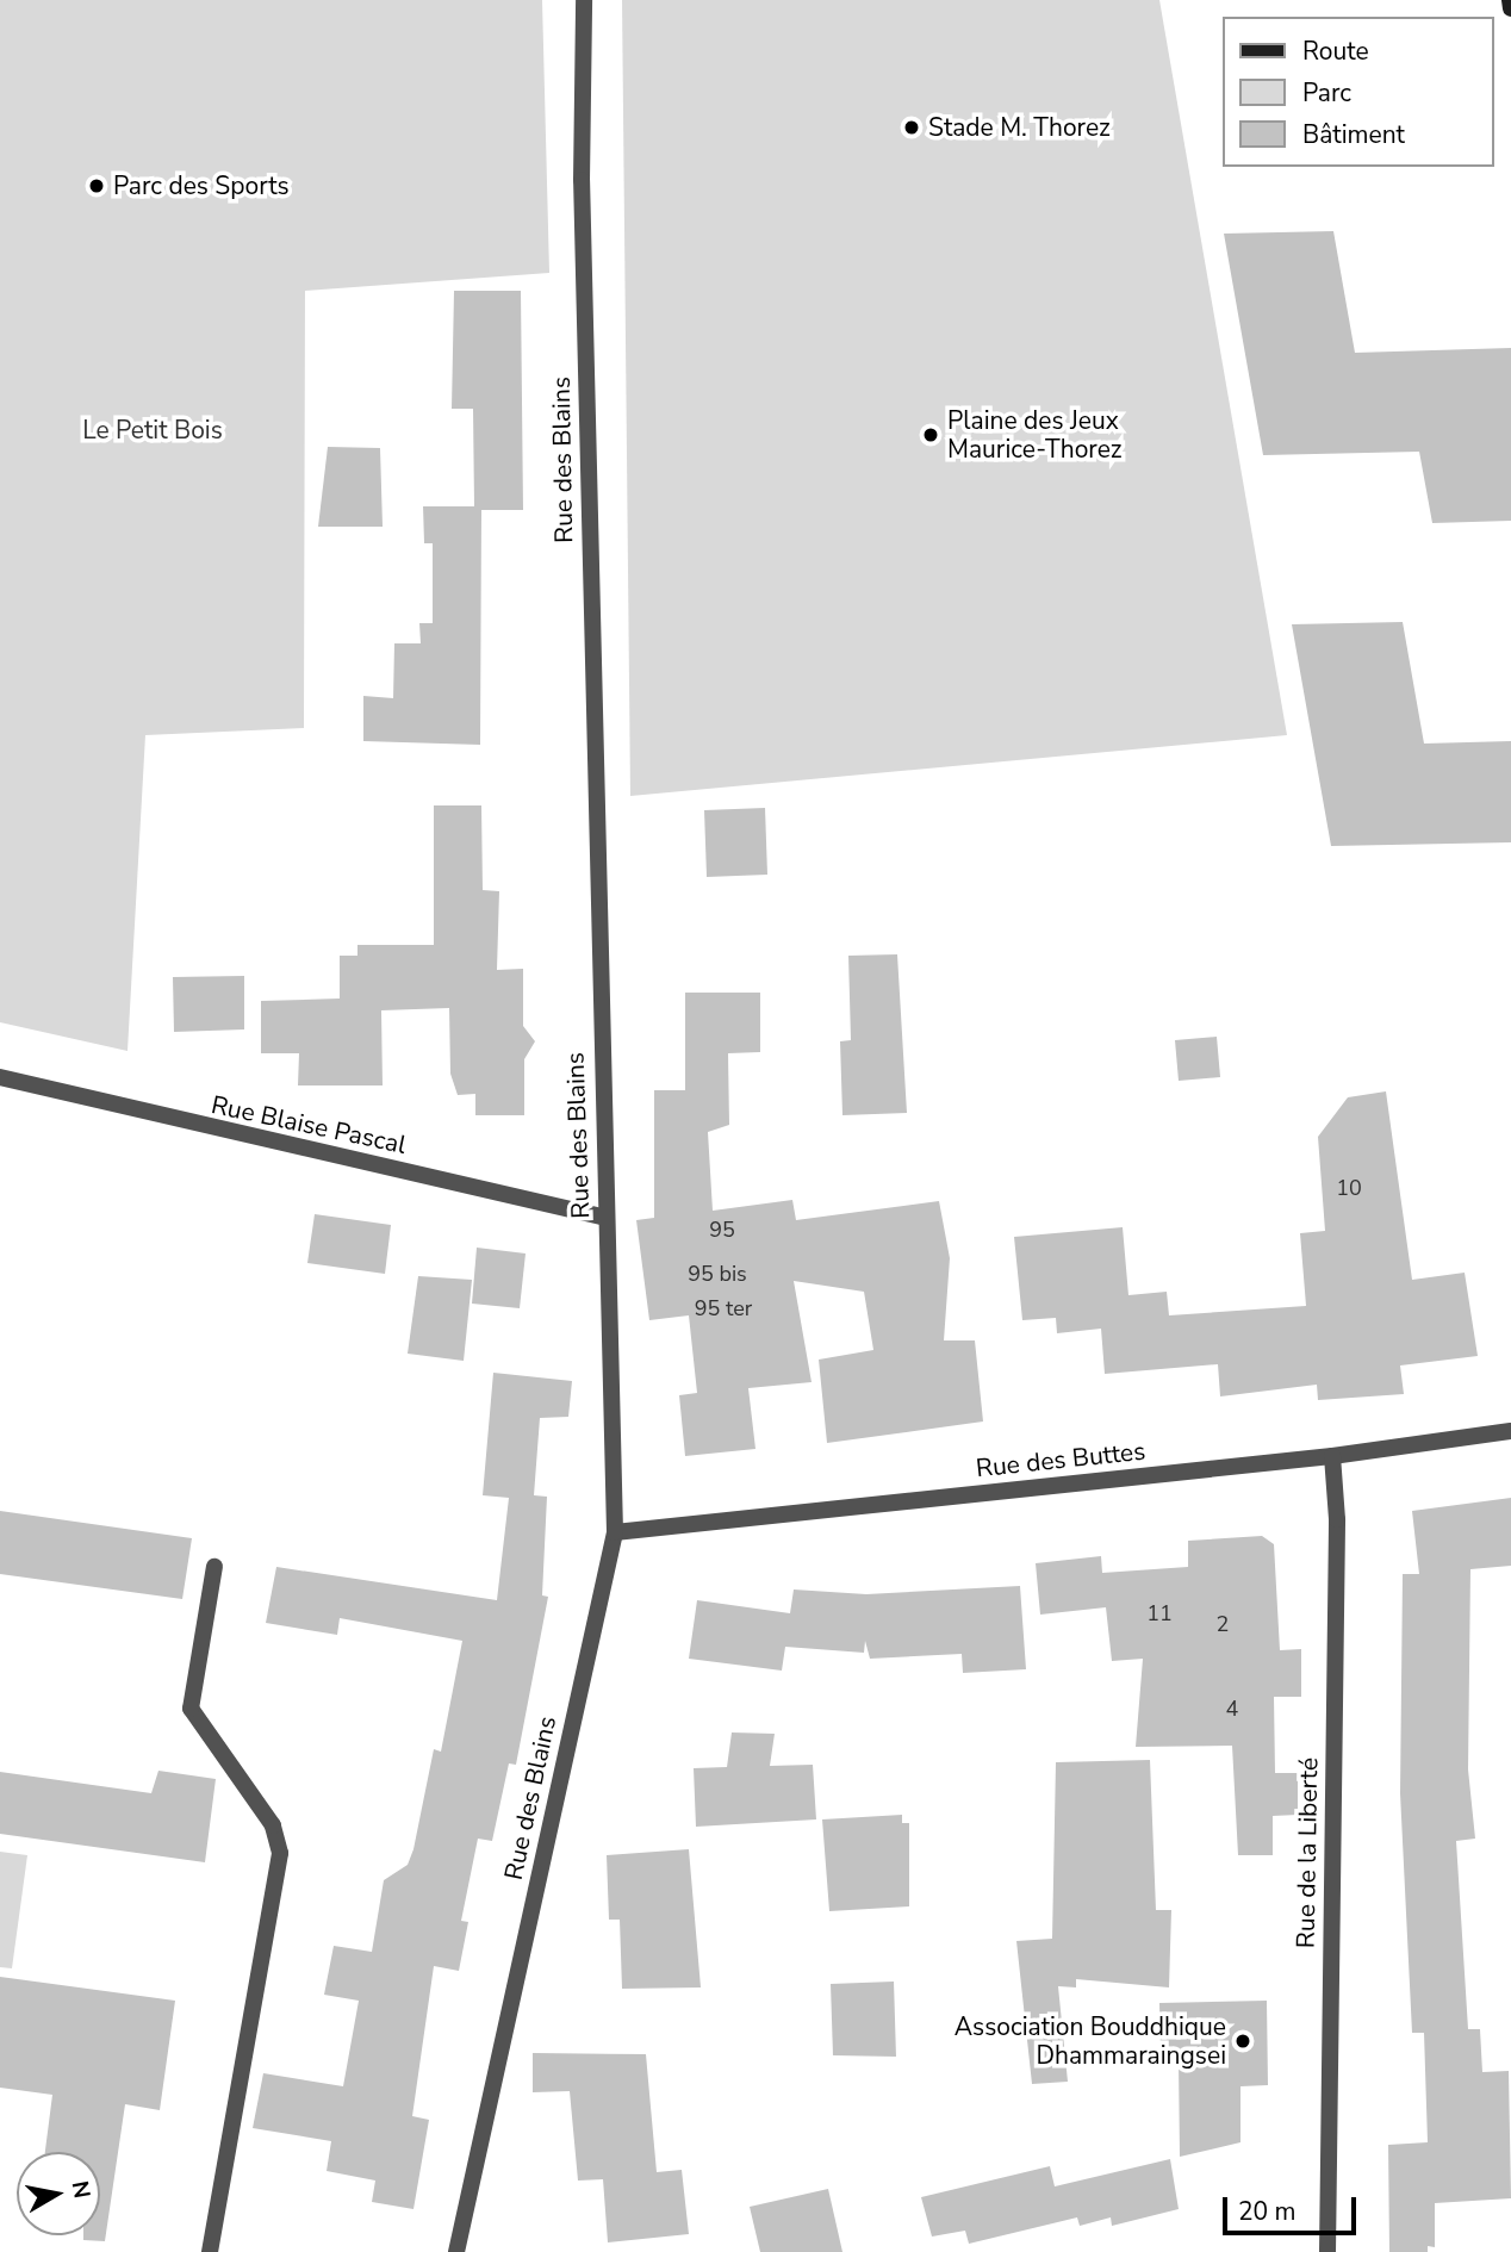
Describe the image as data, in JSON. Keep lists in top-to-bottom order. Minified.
{"streets":{"street":["Rue des Blains","Rue Blaise Pascal","Rue des Buttes","Rue de la Liberté"]},"crossings":[["Rue des Blains","Rue Blaise Pascal"],["Rue des Blains","Rue des Buttes"],["Rue des Buttes","Rue de la Liberté"]],"parks":["Le Petit Bois"],"places":["Stade M. Thorez","Parc des Sports","Plaine des Jeux Maurice-Thorez","Association Bouddhique Dhammaraingsei"],"house_numbers":["10","95","95 bis","95 ter","11","2","4"],"legend":["Route","Parc","Bâtiment"],"scale_bar":"20 m","north":"right"}
